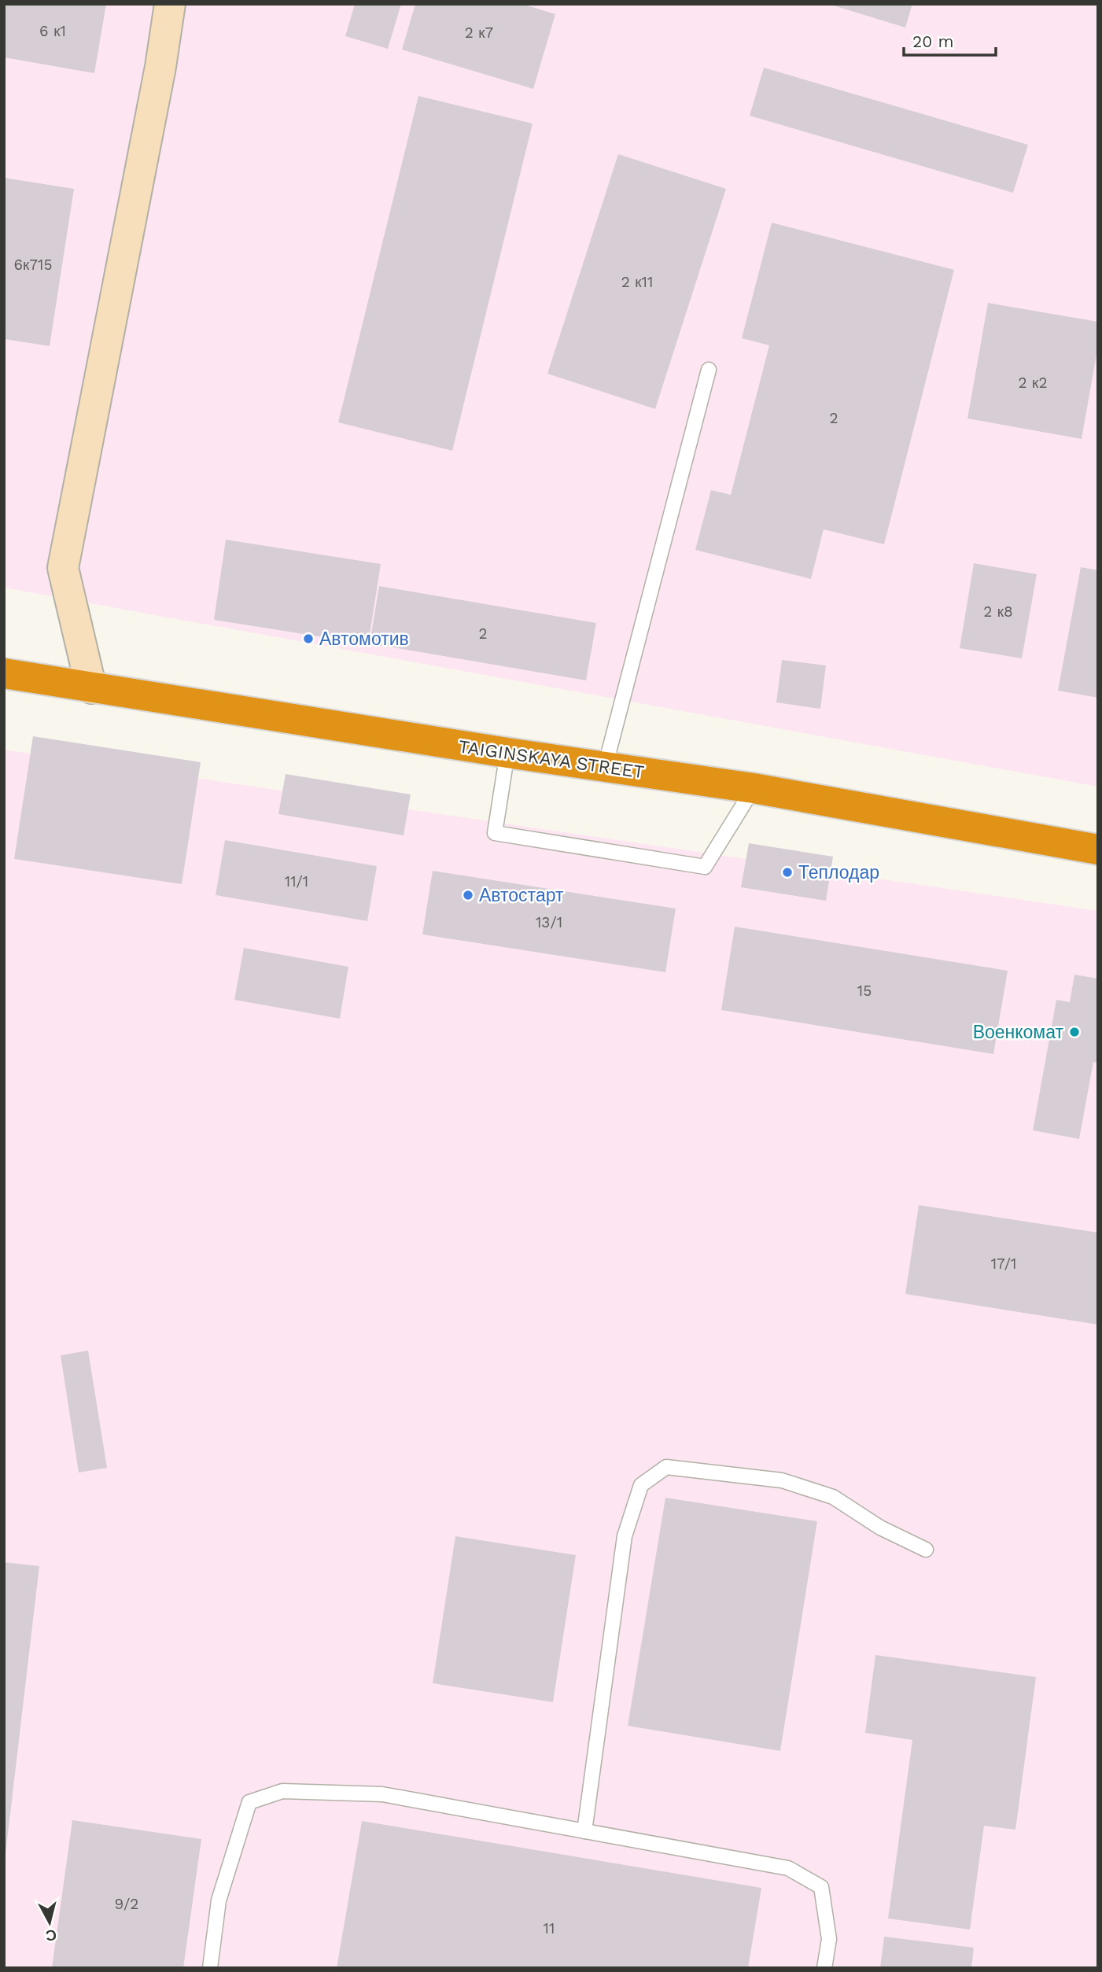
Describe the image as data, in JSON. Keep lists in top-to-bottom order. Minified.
{"streets":{"highway":["TAIGINSKAYA STREET"]},"places":["Автомотив","Теплодар","Автостарт","Военкомат"],"house_numbers":["6 к1","2 к7","6к715","2 к11","2 к2","2","2 к8","2","11/1","13/1","15","17/1","9/2","11"],"scale_bar":"20 m","north":"bottom"}
